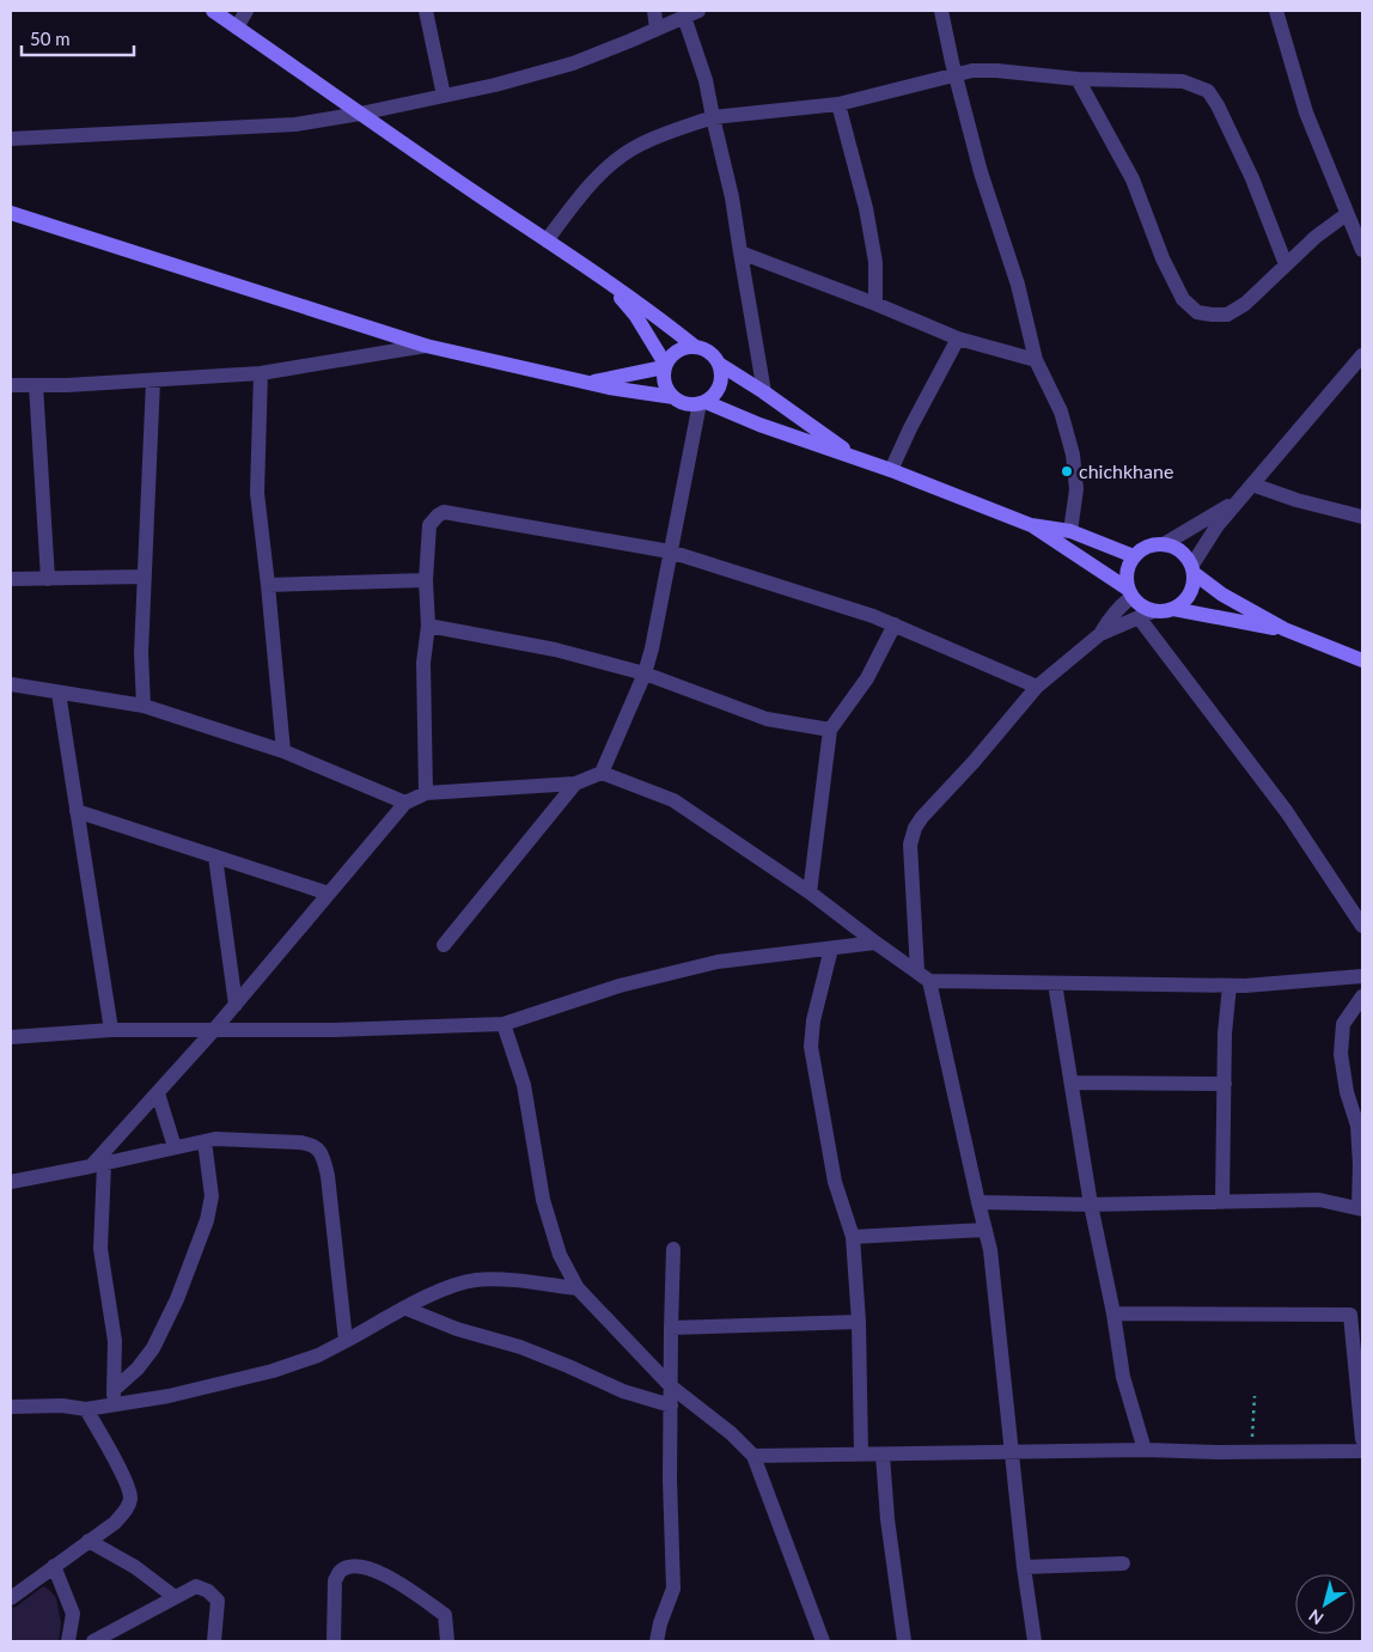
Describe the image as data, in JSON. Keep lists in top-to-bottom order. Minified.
{"places":["chichkhane"],"scale_bar":"50 m","north":"bottom left"}
